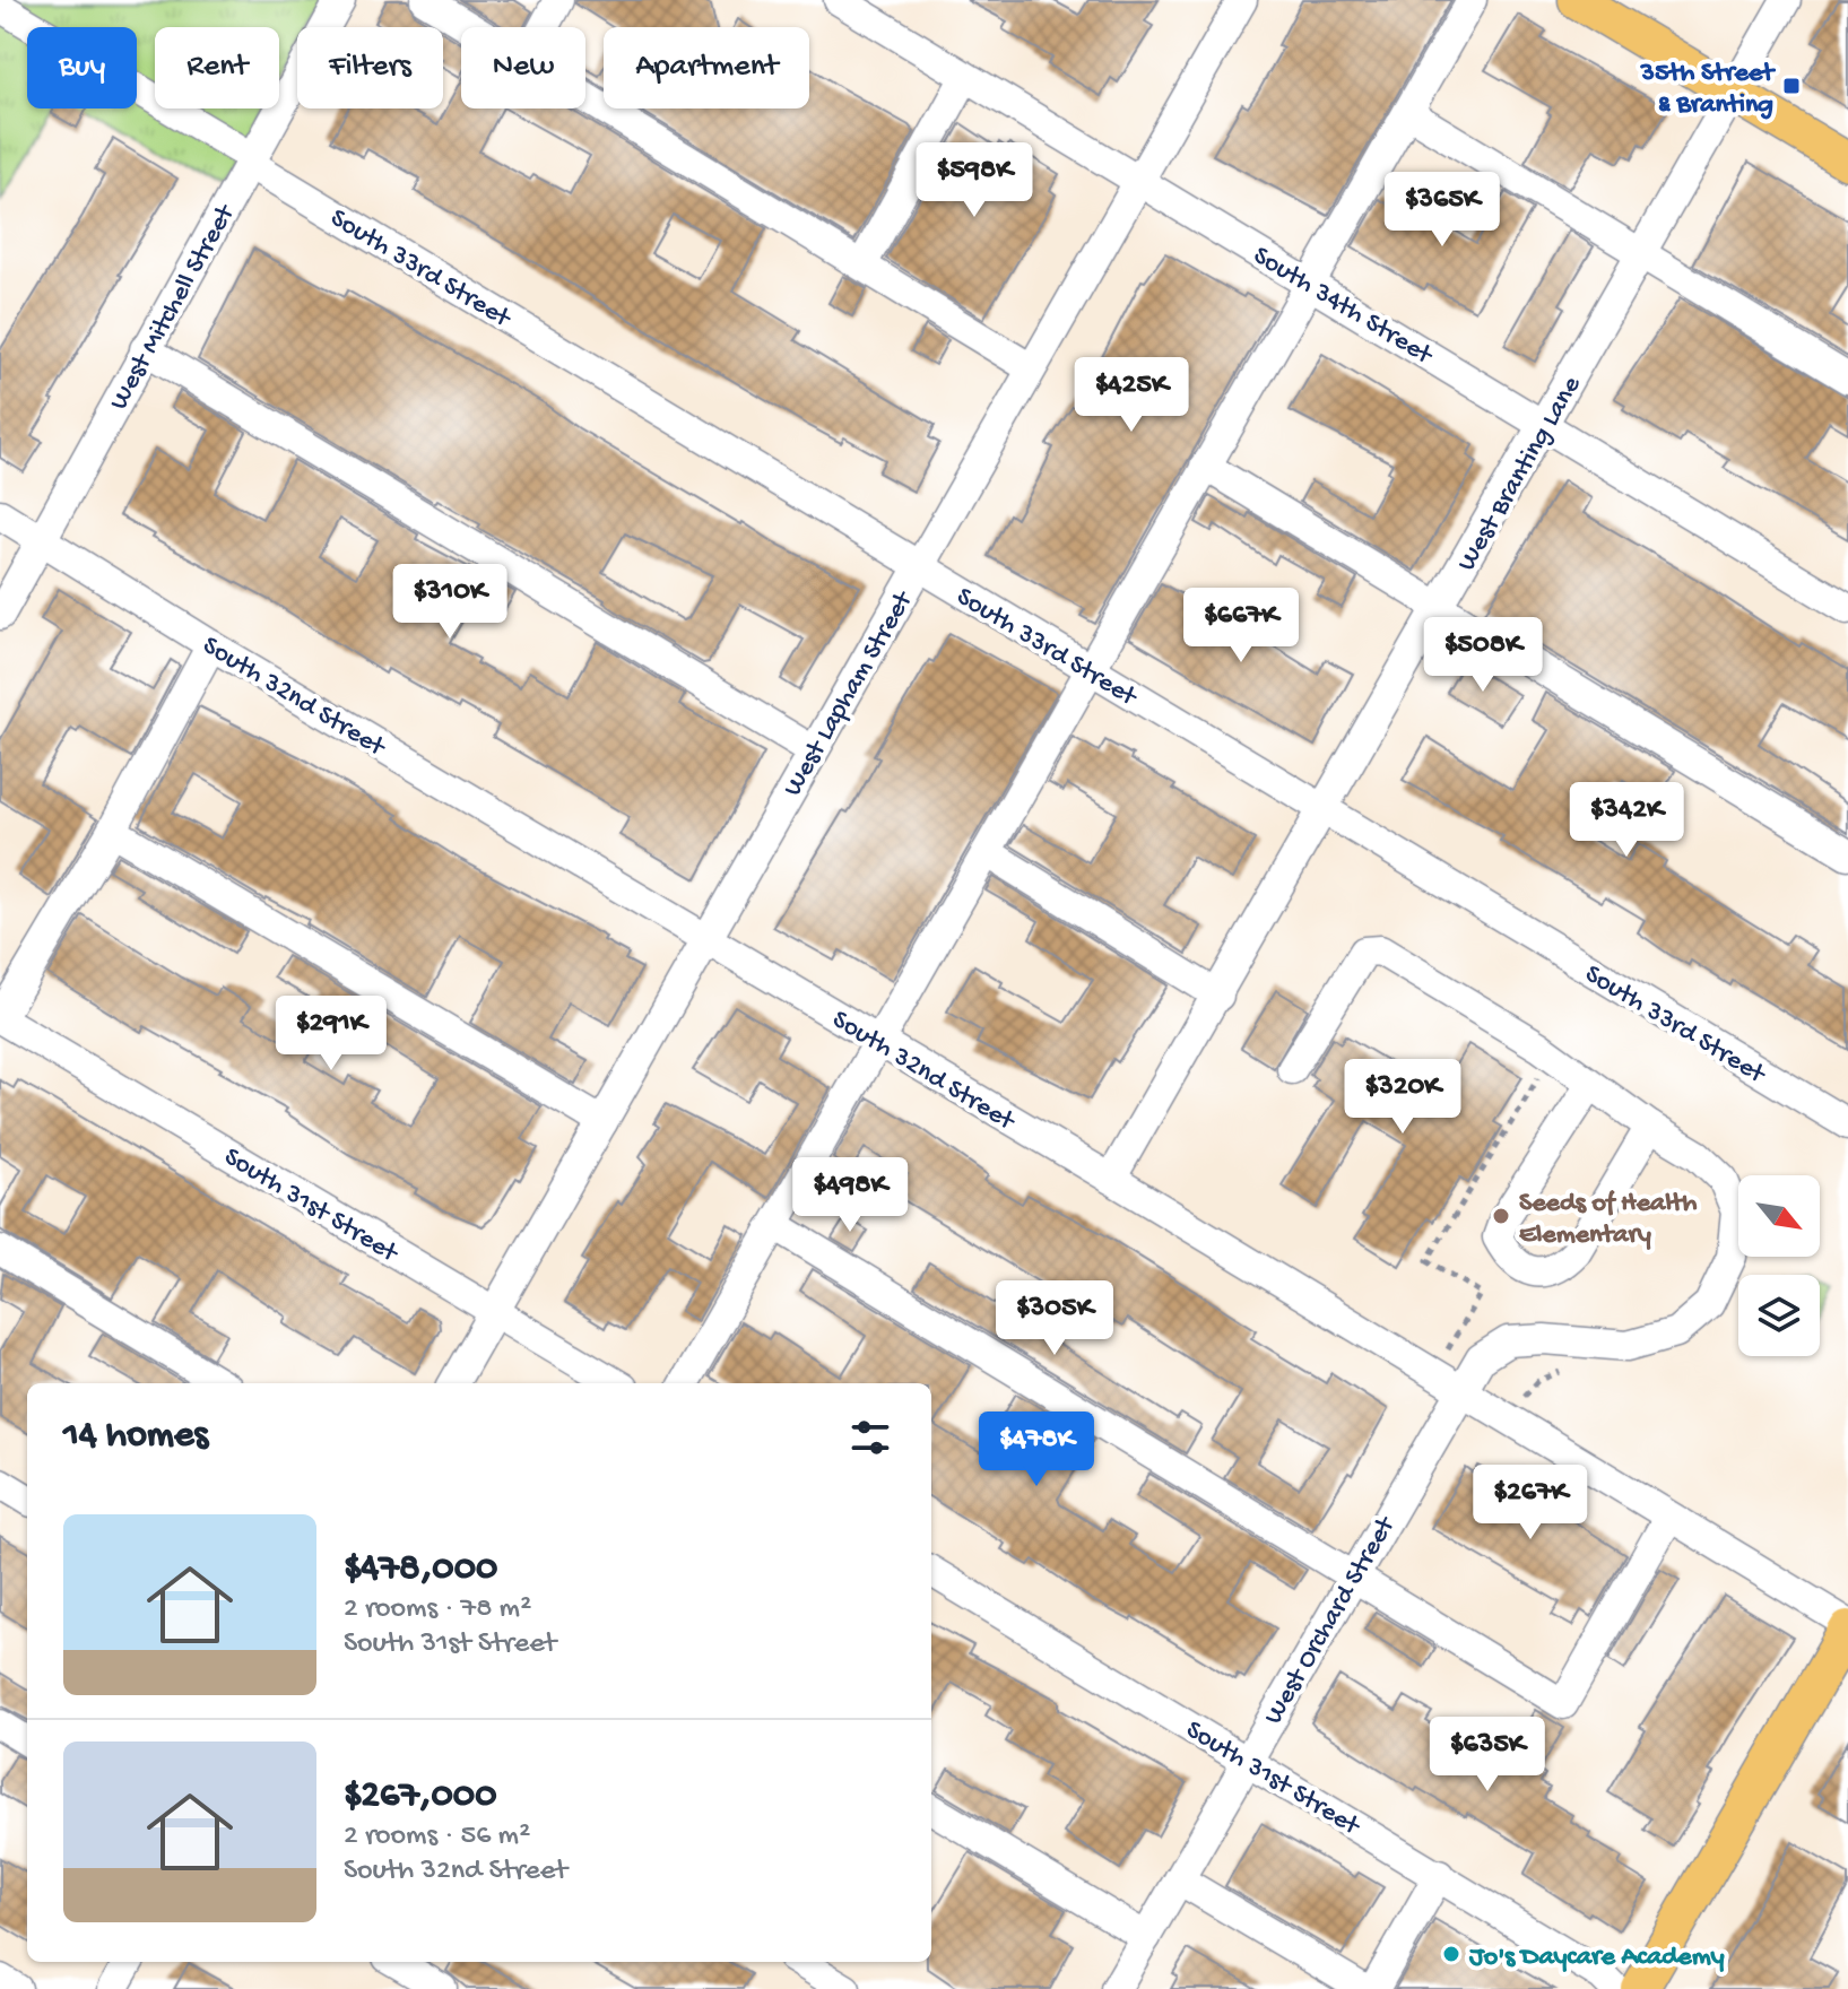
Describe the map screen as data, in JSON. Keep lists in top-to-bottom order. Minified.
{"streets":{"street":["South 33rd Street","South 34th Street","West Mitchell Street","West Branting Lane","West Lapham Street","South 32nd Street","South 31st Street","West Orchard Street"]},"crossings":[["South 33rd Street","West Mitchell Street"],["South 33rd Street","West Branting Lane"],["South 33rd Street","West Lapham Street"],["South 34th Street","West Branting Lane"],["South 34th Street","West Lapham Street"],["West Mitchell Street","South 32nd Street"],["West Branting Lane","South 32nd Street"],["West Lapham Street","South 32nd Street"],["West Lapham Street","South 31st Street"],["South 32nd Street","West Orchard Street"],["South 31st Street","West Orchard Street"]],"places":{"transit":["35th Street & Branting"],"other":["Seeds of Health Elementary","Jo's Daycare Academy"]},"north":"bottom right","page":{"chip":["Buy","Rent","Filters","New","Apartment"],"price":["$598K","$365K","$425K","$310K","$667K","$508K","$342K","$291K","$320K","$498K","$305K","$478K","$267K","$635K"],"heading":"14 homes","list":[{"name":"$478,000","note":"2 rooms · 78 m² · South 31st Street"},{"name":"$267,000","note":"2 rooms · 56 m² · South 32nd Street"}]}}
